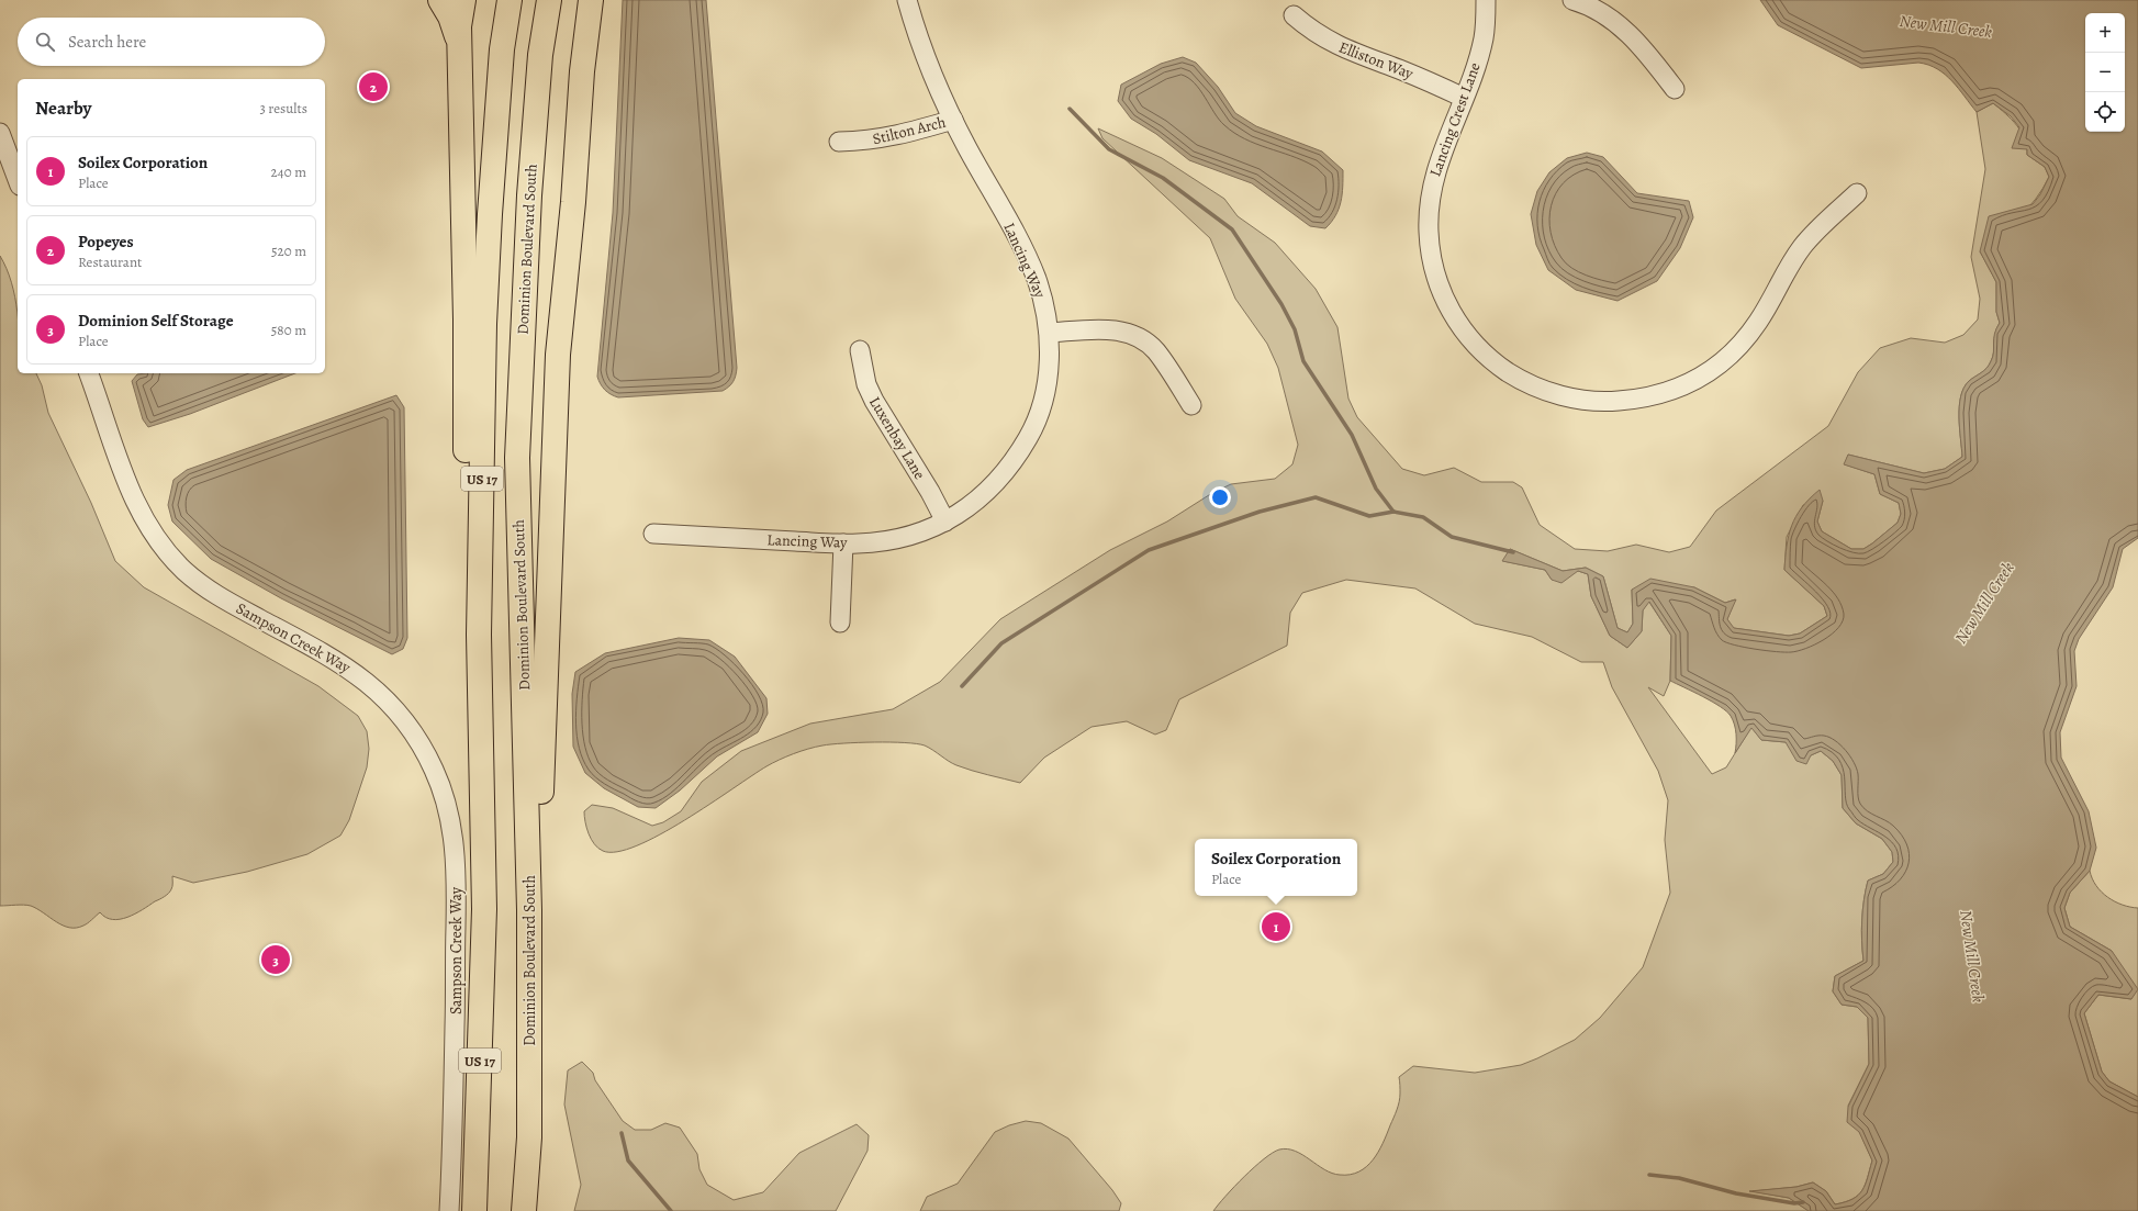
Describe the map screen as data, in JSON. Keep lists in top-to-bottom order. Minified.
{"streets":{"highway":["Dominion Boulevard South","US 17"],"street":["Elliston Way","Lancing Crest Lane","Stilton Arch","Lancing Way","Luxenbay Lane","Sampson Creek Way"]},"crossings":[["Elliston Way","Lancing Crest Lane"],["Stilton Arch","Lancing Way"],["Lancing Way","Luxenbay Lane"]],"water":["New Mill Creek"],"page":{"map_buttons":["+","−"],"search":"Search here","pins":["2","1","3"],"heading":["Nearby","3 results"],"list":[{"mark":"1","name":"Soilex Corporation","note":"Place","value":"240 m"},{"mark":"2","name":"Popeyes","note":"Restaurant","value":"520 m"},{"mark":"3","name":"Dominion Self Storage","note":"Place","value":"580 m"}],"popup":["Soilex Corporation","Place"]}}
